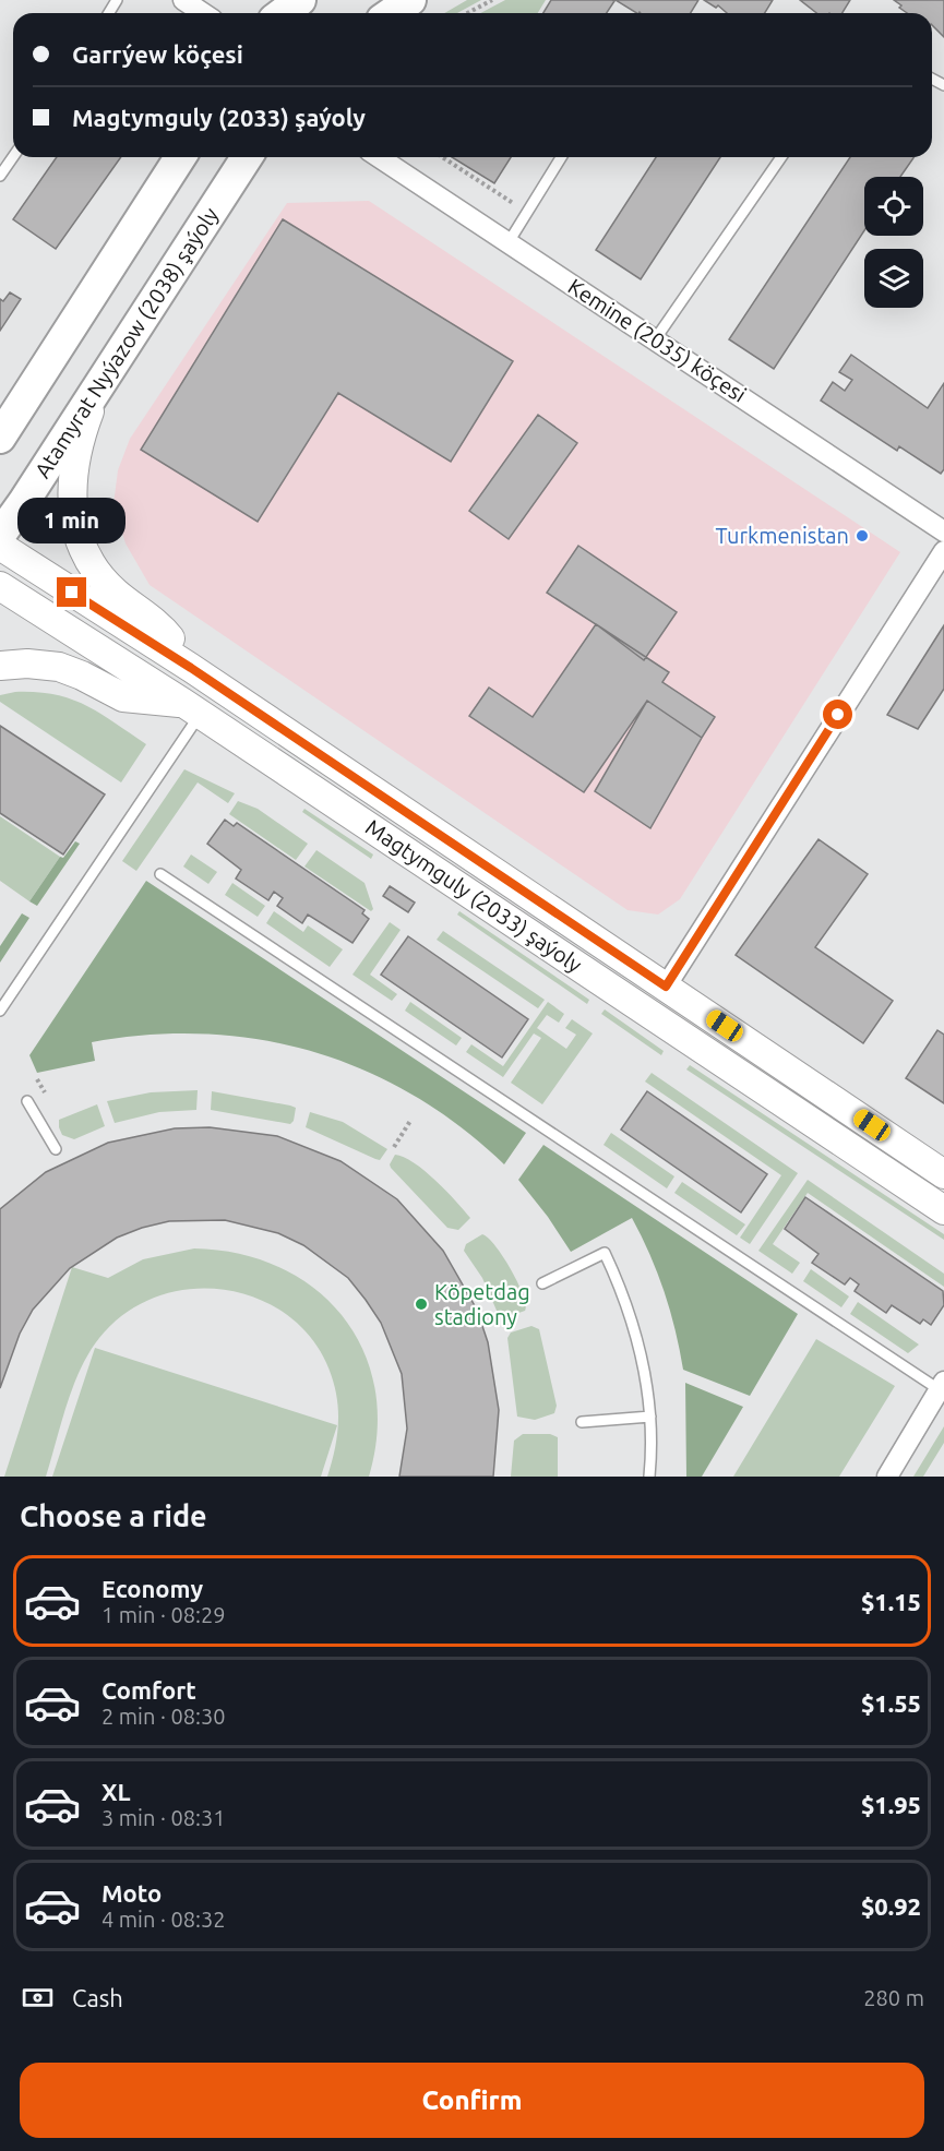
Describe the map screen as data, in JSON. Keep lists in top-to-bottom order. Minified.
{"streets":{"main road":["Atamyrat Nyýazow (2038) şaýoly","Magtymguly (2033) şaýoly"],"street":["Kemine (2035) köçesi"]},"places":["Turkmenistan","Köpetdag stadiony"],"page":{"banner":["Garrýew köçesi","Magtymguly (2033) şaýoly"],"bubble":"1 min","heading":"Choose a ride","list":[{"name":"Economy","note":"1 min · 08:29","value":"$1.15"},{"name":"Comfort","note":"2 min · 08:30","value":"$1.55"},{"name":"XL","note":"3 min · 08:31","value":"$1.95"},{"name":"Moto","note":"4 min · 08:32","value":"$0.92"}],"pay":["Cash","280 m"],"buttons":"Confirm"}}
